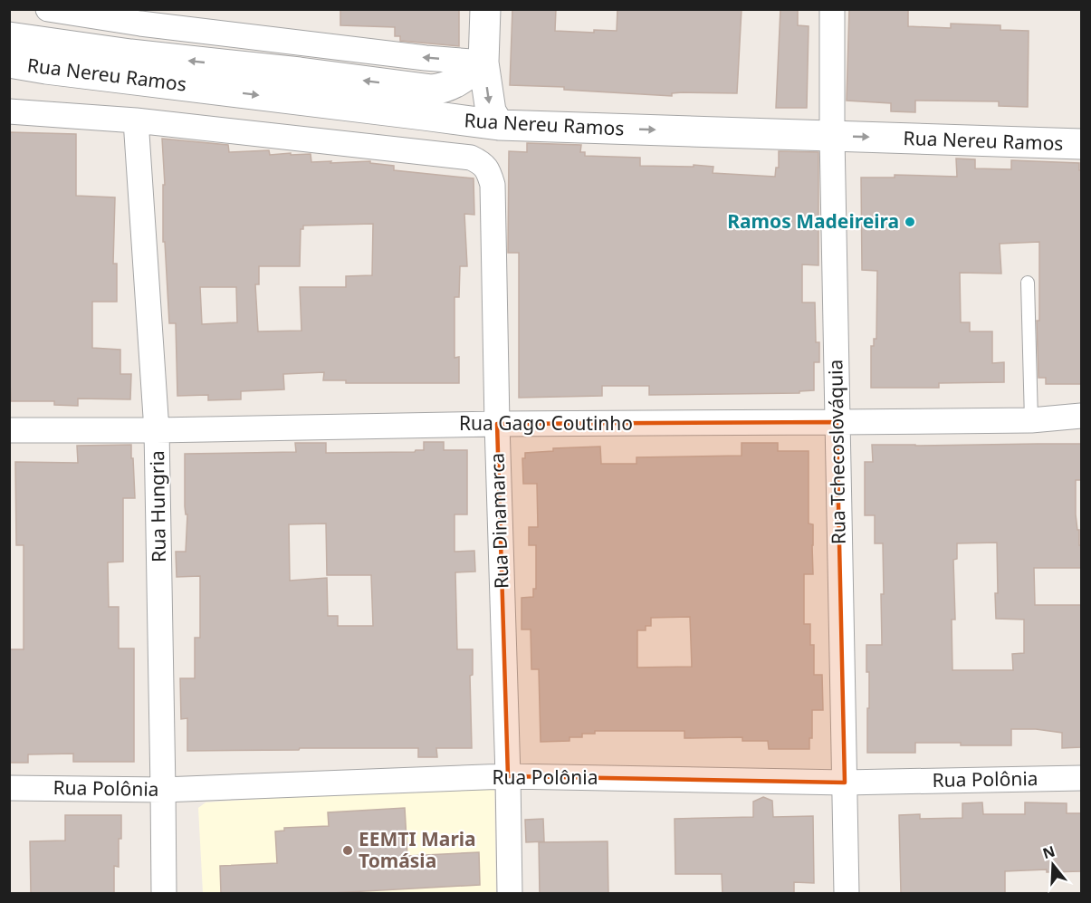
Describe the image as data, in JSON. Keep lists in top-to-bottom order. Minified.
{"streets":{"street":["Rua Nereu Ramos","Rua Gago Coutinho","Rua Tchecoslováquia","Rua Hungria","Rua Dinamarca","Rua Polônia"]},"crossings":[["Rua Nereu Ramos","Rua Tchecoslováquia"],["Rua Nereu Ramos","Rua Hungria"],["Rua Nereu Ramos","Rua Dinamarca"],["Rua Gago Coutinho","Rua Tchecoslováquia"],["Rua Gago Coutinho","Rua Hungria"],["Rua Gago Coutinho","Rua Dinamarca"],["Rua Tchecoslováquia","Rua Polônia"],["Rua Hungria","Rua Polônia"],["Rua Dinamarca","Rua Polônia"]],"places":["Ramos Madeireira","EEMTI Maria Tomásia"],"north":"top"}
